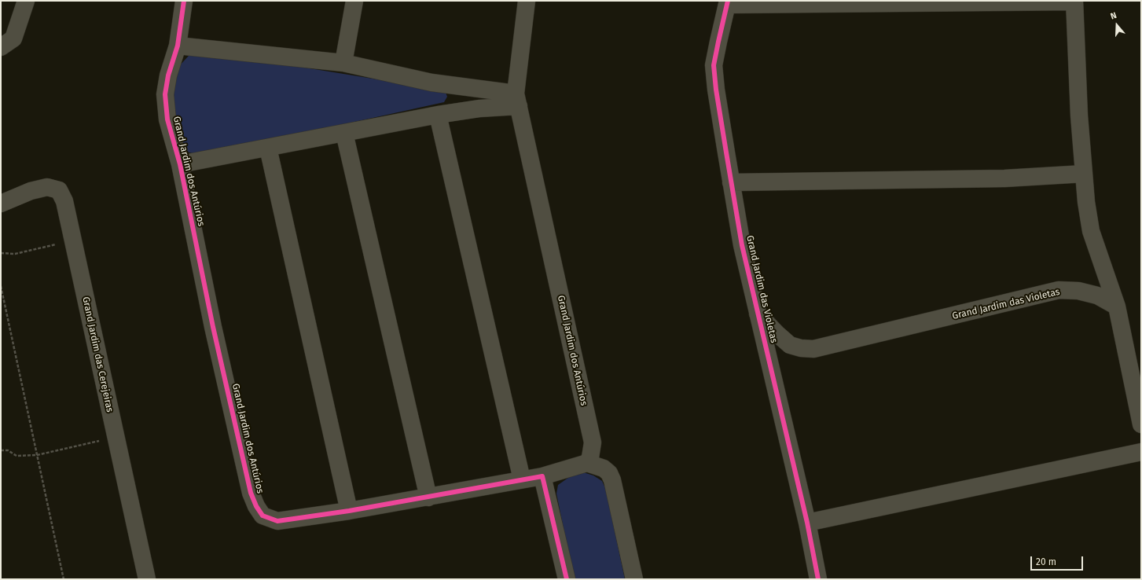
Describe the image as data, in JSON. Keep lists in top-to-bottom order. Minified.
{"streets":{"street":["Grand Jardim dos Antúrios","Grand Jardim das Violetas","Grand Jardim das Cerejeiras"]},"scale_bar":"20 m","north":"top"}
